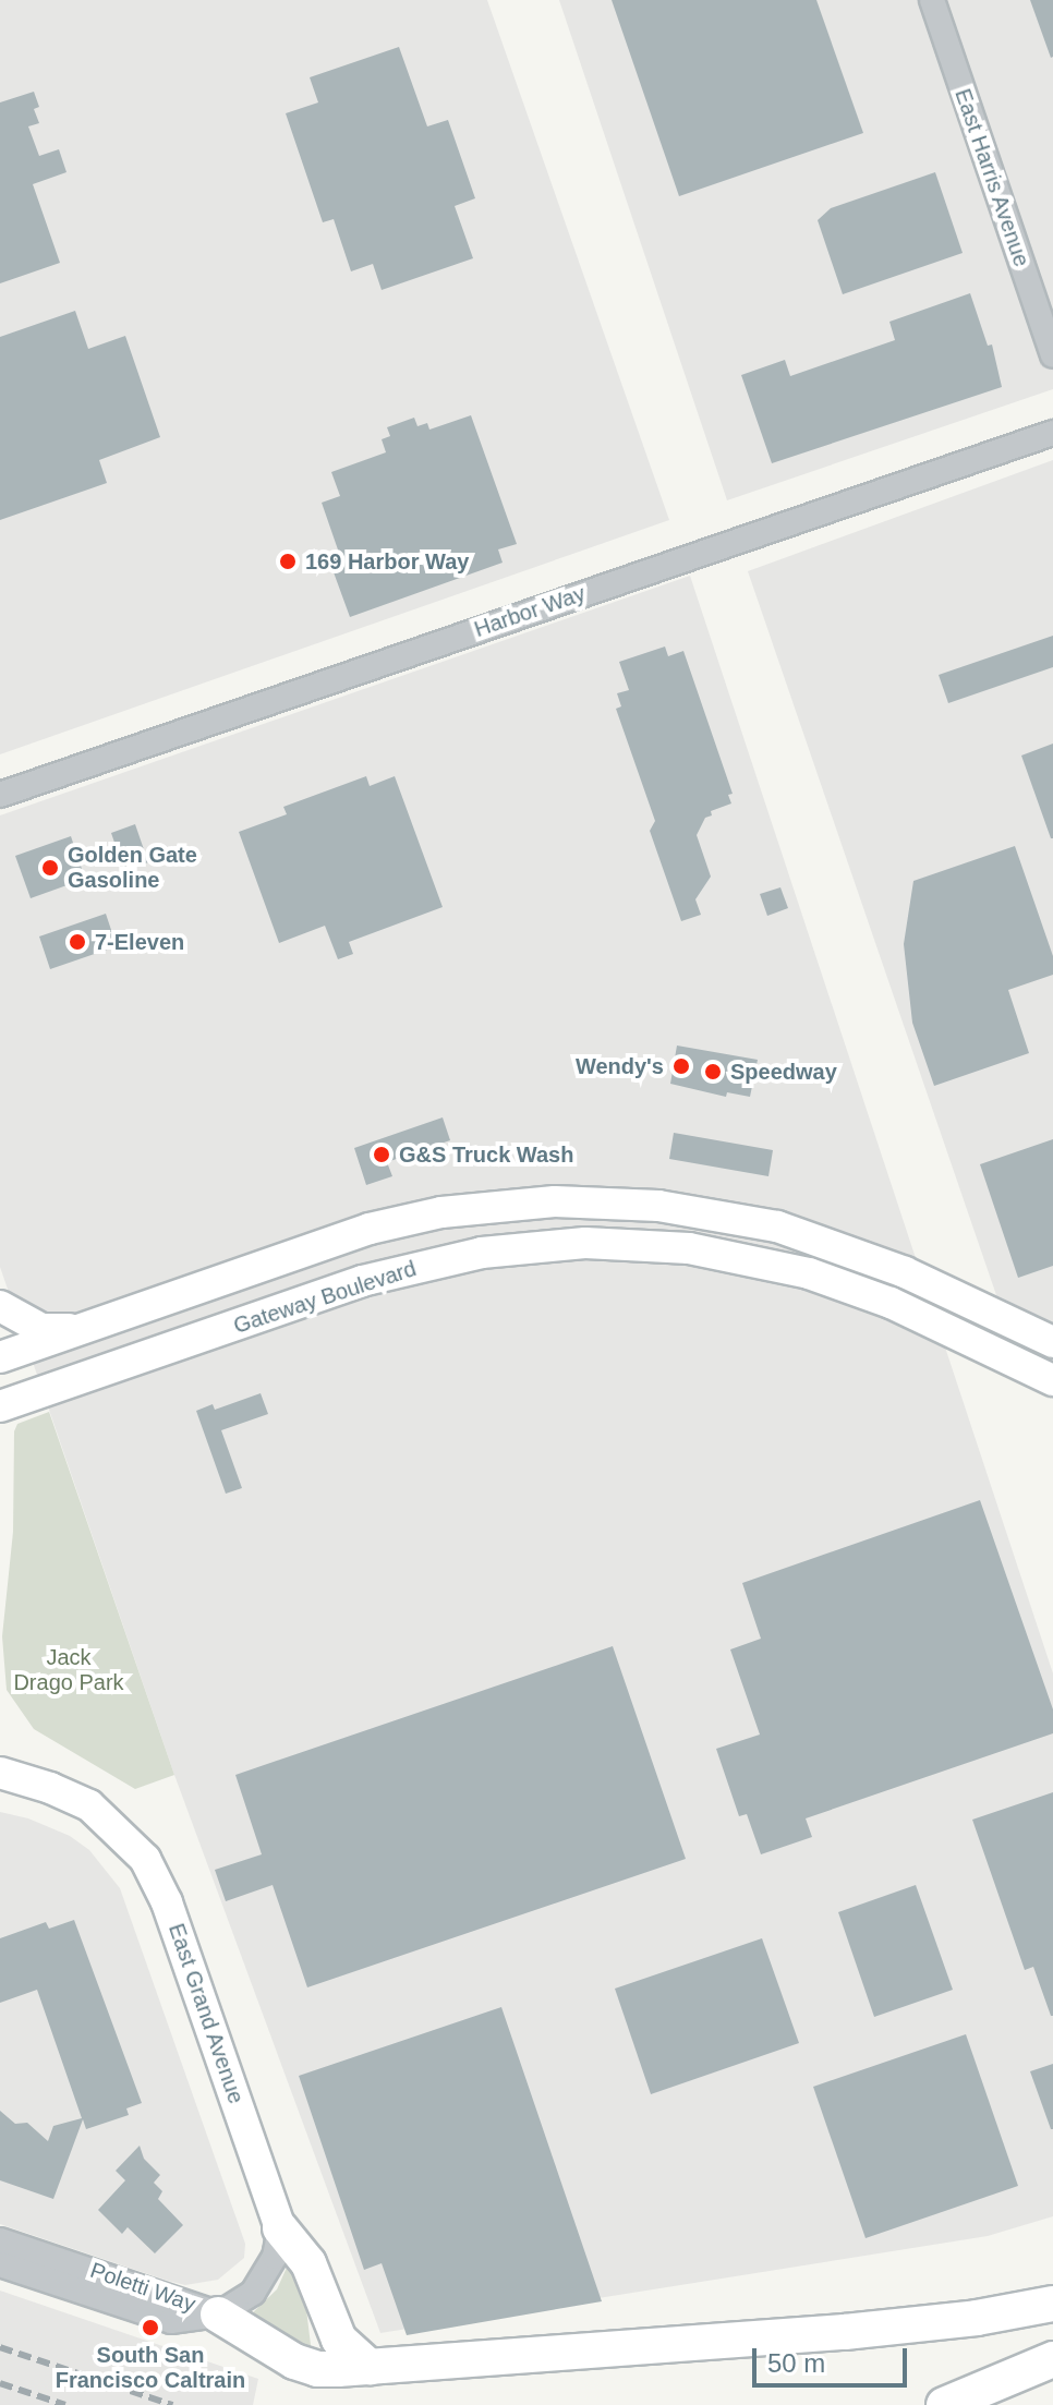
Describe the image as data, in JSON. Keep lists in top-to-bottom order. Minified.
{"streets":{"main road":["Gateway Boulevard","East Grand Avenue"],"street":["East Harris Avenue","Harbor Way","Poletti Way"]},"parks":["Jack Drago Park"],"places":["169 Harbor Way","Golden Gate Gasoline","7-Eleven","Wendy's","Speedway","G&S Truck Wash","South San Francisco Caltrain"],"scale_bar":"50 m"}
